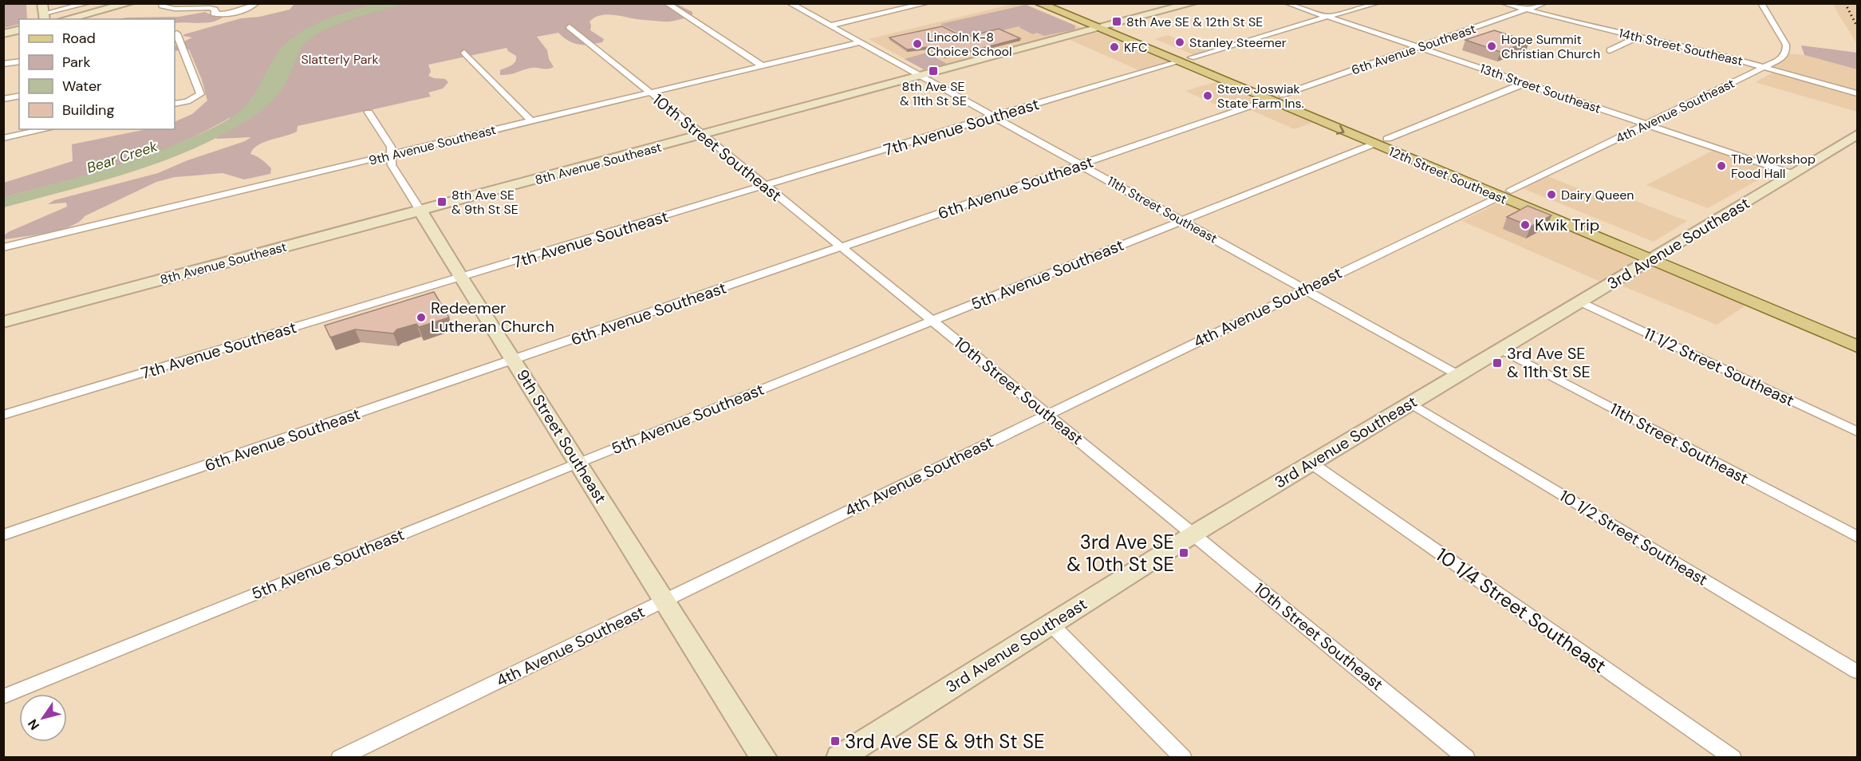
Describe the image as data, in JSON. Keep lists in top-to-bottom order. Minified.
{"streets":{"main road":["12th Street Southeast"],"street":["14th Street Southeast","6th Avenue Southeast","13th Street Southeast","4th Avenue Southeast","7th Avenue Southeast","9th Avenue Southeast","10th Street Southeast","8th Avenue Southeast","11th Street Southeast","3rd Avenue Southeast","5th Avenue Southeast","11 1/2 Street Southeast","9th Street Southeast","10 1/2 Street Southeast","10 1/4 Street Southeast"]},"crossings":[["14th Street Southeast","6th Avenue Southeast"],["14th Street Southeast","4th Avenue Southeast"],["6th Avenue Southeast","13th Street Southeast"],["6th Avenue Southeast","10th Street Southeast"],["6th Avenue Southeast","12th Street Southeast"],["6th Avenue Southeast","11th Street Southeast"],["6th Avenue Southeast","9th Street Southeast"],["13th Street Southeast","4th Avenue Southeast"],["13th Street Southeast","3rd Avenue Southeast"],["4th Avenue Southeast","10th Street Southeast"],["4th Avenue Southeast","12th Street Southeast"],["4th Avenue Southeast","11th Street Southeast"],["4th Avenue Southeast","9th Street Southeast"],["7th Avenue Southeast","10th Street Southeast"],["7th Avenue Southeast","12th Street Southeast"],["7th Avenue Southeast","11th Street Southeast"],["7th Avenue Southeast","9th Street Southeast"],["9th Avenue Southeast","10th Street Southeast"],["9th Avenue Southeast","11th Street Southeast"],["9th Avenue Southeast","9th Street Southeast"],["10th Street Southeast","8th Avenue Southeast"],["10th Street Southeast","3rd Avenue Southeast"],["10th Street Southeast","5th Avenue Southeast"],["8th Avenue Southeast","12th Street Southeast"],["8th Avenue Southeast","11th Street Southeast"],["8th Avenue Southeast","9th Street Southeast"],["12th Street Southeast","3rd Avenue Southeast"],["12th Street Southeast","5th Avenue Southeast"],["11th Street Southeast","3rd Avenue Southeast"],["11th Street Southeast","5th Avenue Southeast"],["3rd Avenue Southeast","11 1/2 Street Southeast"],["3rd Avenue Southeast","10 1/2 Street Southeast"],["3rd Avenue Southeast","10 1/4 Street Southeast"],["5th Avenue Southeast","9th Street Southeast"]],"water":["Bear Creek"],"parks":["Slatterly Park"],"places":{"transit":["8th Ave SE & 12th St SE","8th Ave SE & 11th St SE","8th Ave SE & 9th St SE","3rd Ave SE & 11th St SE","3rd Ave SE & 10th St SE","3rd Ave SE & 9th St SE"],"other":["Stanley Steemer","Lincoln K-8 Choice School","Hope Summit Christian Church","KFC","Steve Joswiak State Farm Ins.","The Workshop Food Hall","Dairy Queen","Kwik Trip","Redeemer Lutheran Church"]},"legend":["Road","Park","Water","Building"],"north":"bottom left"}
